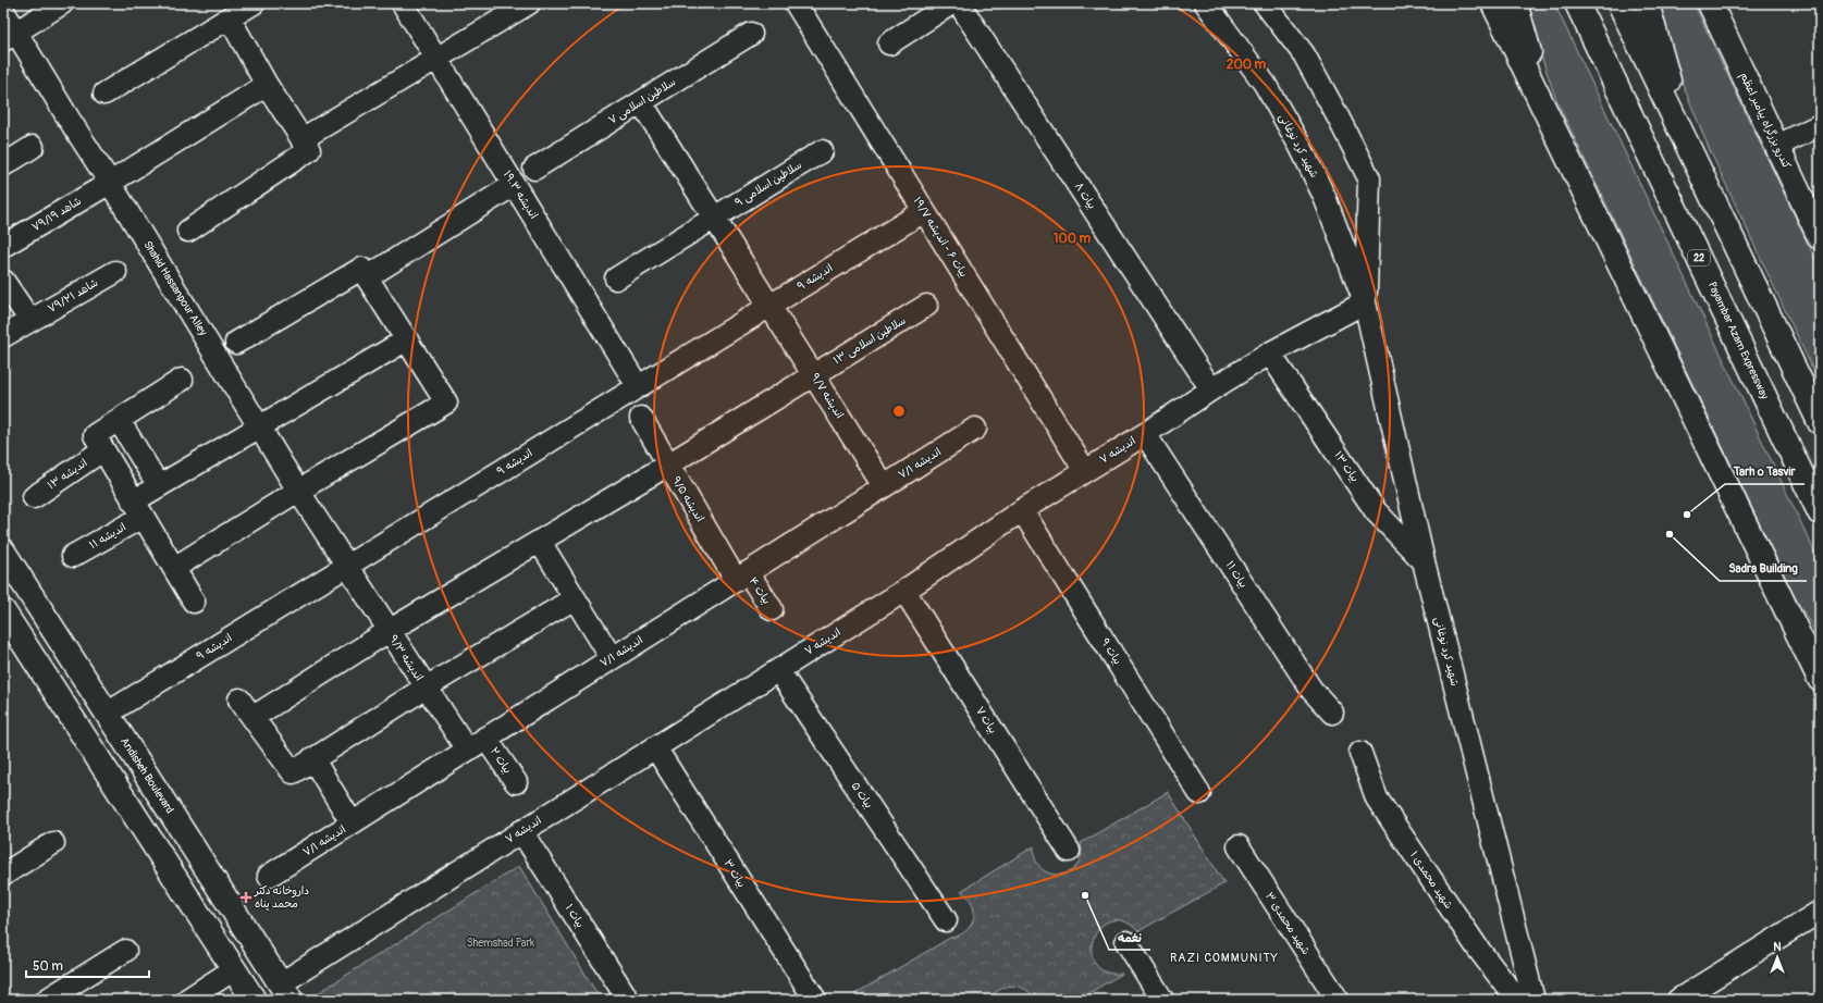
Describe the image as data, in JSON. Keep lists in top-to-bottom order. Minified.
{"streets":{"main road":["کندرو بزرگراه پیامبر اعظم","22","Payambar Azam Expressway","Andisheh Boulevard"],"street":["سلاطین اسلامی ۷","شهید کرد نوغانی","سلاطین اسلامی ۹","اندیشه ۱۹.۳","بیات ۸","شاهد ۷۹/۱۹","بیات ۶ - اندیشه ۱۹/۷","اندیشه ۹","Shahid Hassanpour Alley","شاهد ۷۹/۲۱","سلاطین اسلامی ۱۳","اندیشه ۹/۷","اندیشه ۷","اندیشه ۷/۱","بیات ۱۳","اندیشه ۱۳","اندیشه ۹/۵","اندیشه ۱۱","بیات ۱۱","بیات ۴","بیات ۹","اندیشه ۹/۳","بیات ۷","بیات ۲","بیات ۵","بیات ۳","شهید محمدی ۱","بیات ۱","شهید محمدی ۳"]},"crossings":[["سلاطین اسلامی ۷","اندیشه ۹/۷"],["شهید کرد نوغانی","اندیشه ۷"],["شهید کرد نوغانی","بیات ۱۳"],["سلاطین اسلامی ۹","اندیشه ۹/۷"],["اندیشه ۱۹.۳","اندیشه ۹"],["بیات ۸","اندیشه ۷"],["شاهد ۷۹/۱۹","Shahid Hassanpour Alley"],["بیات ۶ - اندیشه ۱۹/۷","اندیشه ۹"],["بیات ۶ - اندیشه ۱۹/۷","اندیشه ۷"],["اندیشه ۹","Shahid Hassanpour Alley"],["اندیشه ۹","اندیشه ۹/۷"],["اندیشه ۹","اندیشه ۹/۳"],["اندیشه ۹","Andisheh Boulevard"],["Shahid Hassanpour Alley","اندیشه ۱۱"],["Shahid Hassanpour Alley","اندیشه ۹/۳"],["سلاطین اسلامی ۱۳","اندیشه ۹/۷"],["سلاطین اسلامی ۱۳","اندیشه ۹/۵"],["سلاطین اسلامی ۱۳","اندیشه ۹/۳"],["اندیشه ۹/۷","اندیشه ۷/۱"],["اندیشه ۷","بیات ۱۱"],["اندیشه ۷","بیات ۹"],["اندیشه ۷","بیات ۷"],["اندیشه ۷","Andisheh Boulevard"],["اندیشه ۷","بیات ۵"],["اندیشه ۷","بیات ۳"],["اندیشه ۷","بیات ۱"],["اندیشه ۷/۱","اندیشه ۹/۵"],["اندیشه ۷/۱","بیات ۴"],["اندیشه ۷/۱","اندیشه ۹/۳"],["اندیشه ۷/۱","بیات ۲"],["اندیشه ۹/۵","بیات ۴"]],"districts":["RAZI COMMUNITY"],"parks":["Shemshad Park"],"places":{"other":["Tarh o Tasvir","Sadra Building","نغمه"],"health":["داروخانه دکتر محمد پناه"]},"scale_bar":"50 m","north":"top","rings":["200 m","100 m"]}
